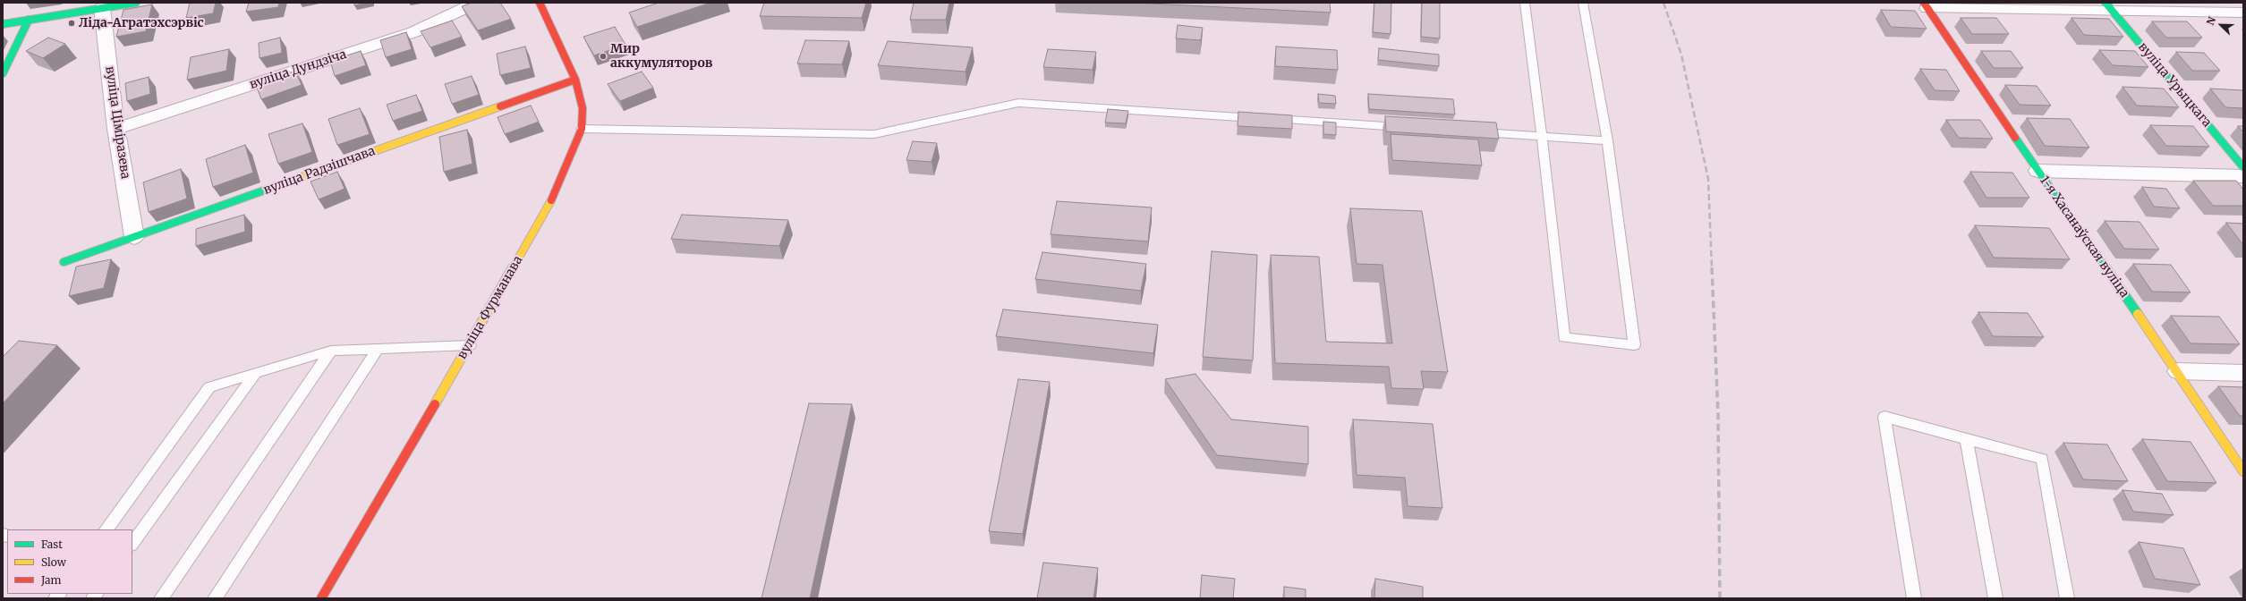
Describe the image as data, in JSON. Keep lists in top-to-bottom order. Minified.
{"streets":{"street":["вуліца Дундзіча","вуліца Урыцкага","вуліца Ціміразева","вуліца Радзішчава","1-я Хасанаўская вуліца","вуліца Фурманава"]},"crossings":[["вуліца Дундзіча","вуліца Ціміразева"],["вуліца Ціміразева","вуліца Радзішчава"],["вуліца Радзішчава","вуліца Фурманава"]],"places":["Ліда-Агратэхсэрвіс","Мир аккумуляторов"],"legend":["Fast","Slow","Jam"],"north":"top left"}
